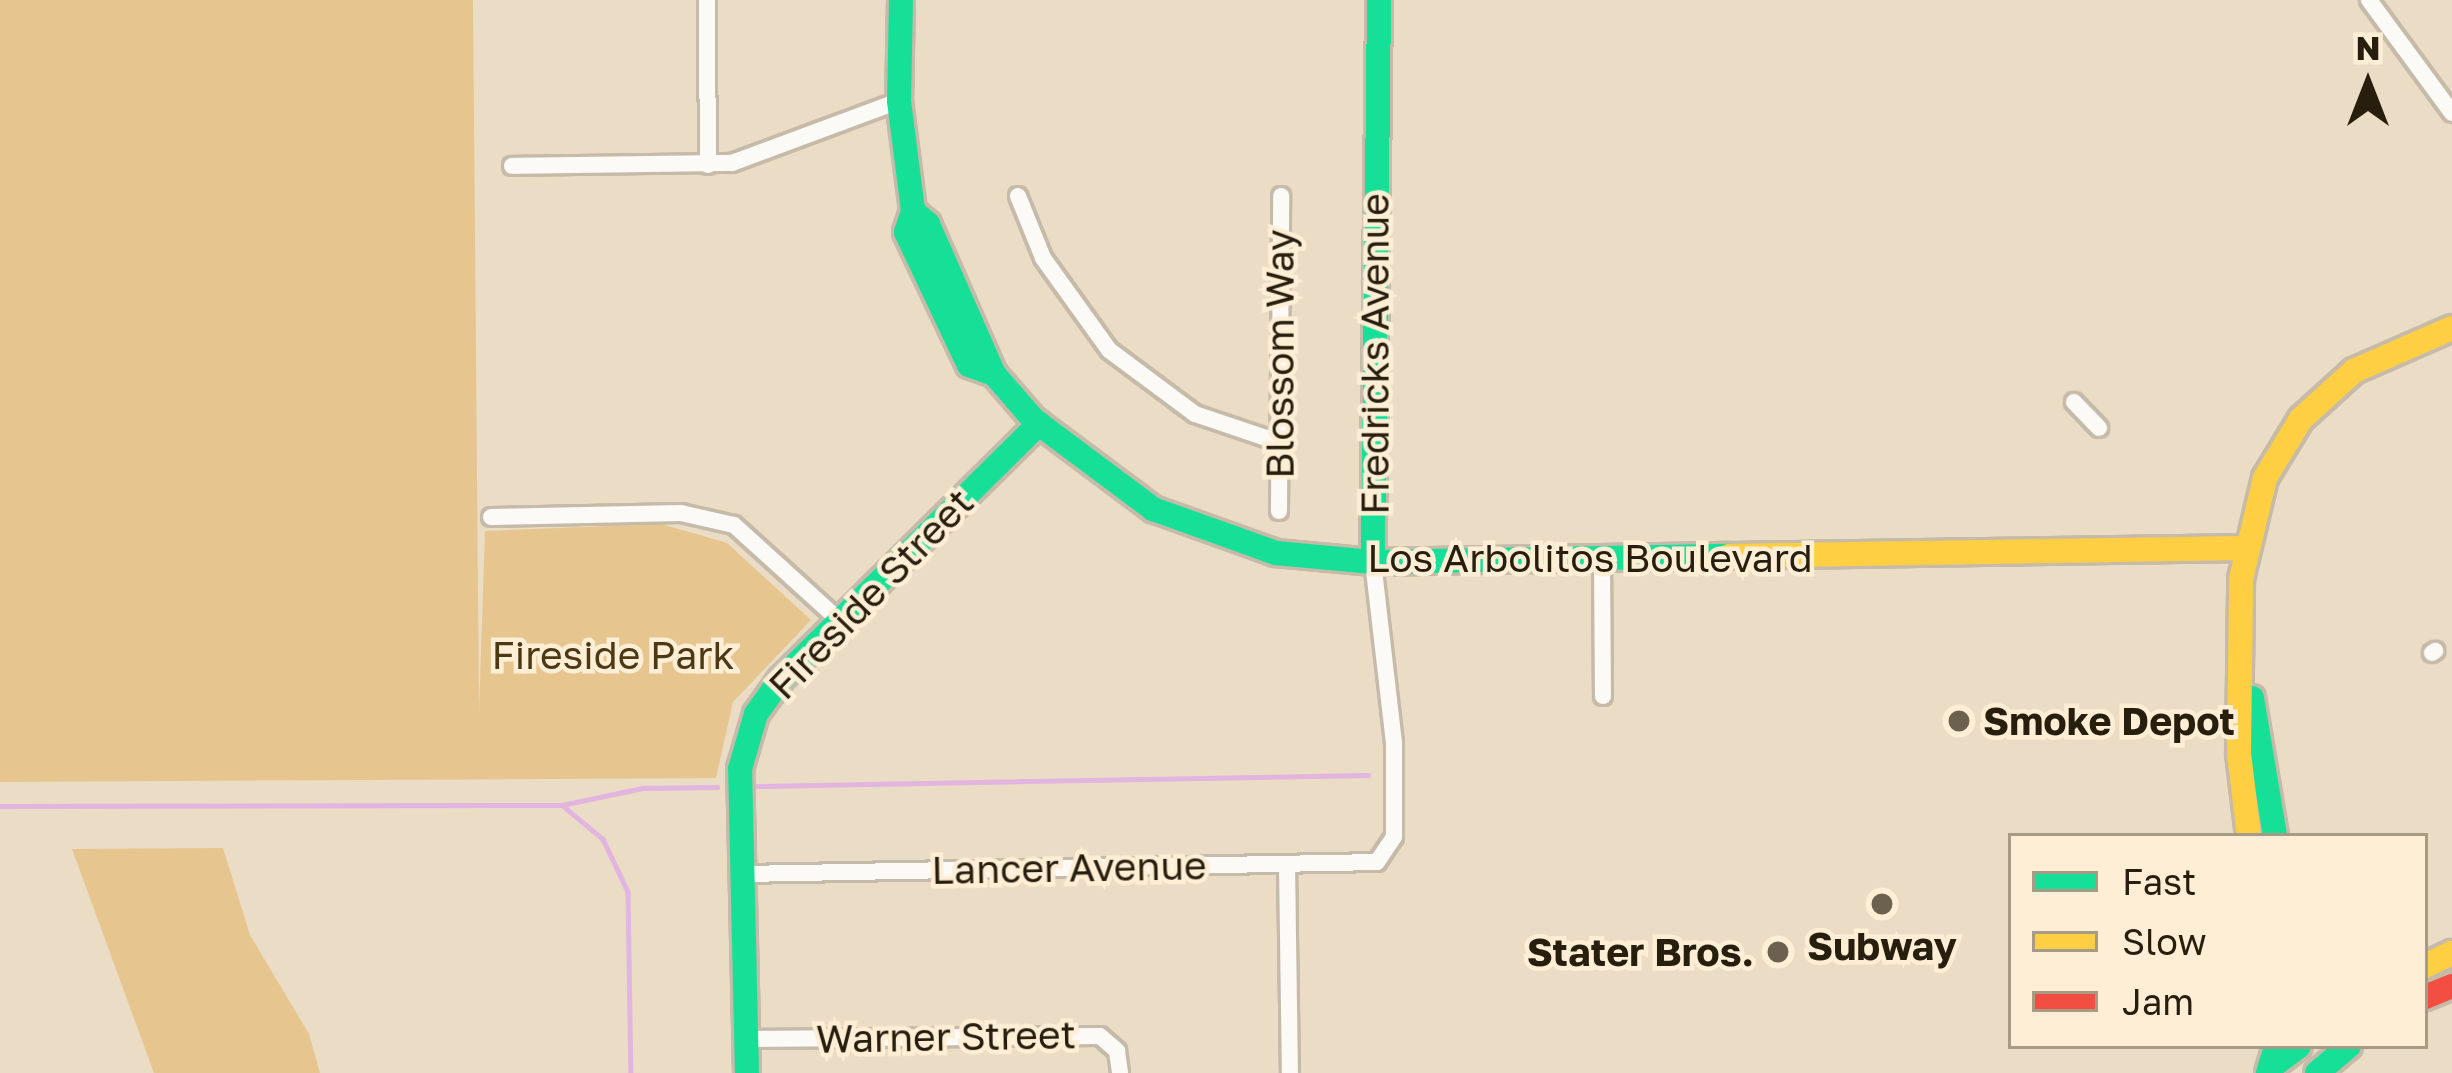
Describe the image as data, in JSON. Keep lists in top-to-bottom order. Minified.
{"streets":{"street":["Blossom Way","Fredricks Avenue","Los Arbolitos Boulevard","Fireside Street","Lancer Avenue","Warner Street"]},"crossings":[["Fredricks Avenue","Los Arbolitos Boulevard"],["Fredricks Avenue","Lancer Avenue"],["Los Arbolitos Boulevard","Fireside Street"],["Fireside Street","Lancer Avenue"],["Fireside Street","Warner Street"]],"parks":["Fireside Park"],"places":["Smoke Depot","Subway","Stater Bros."],"legend":["Fast","Slow","Jam"],"north":"top"}
